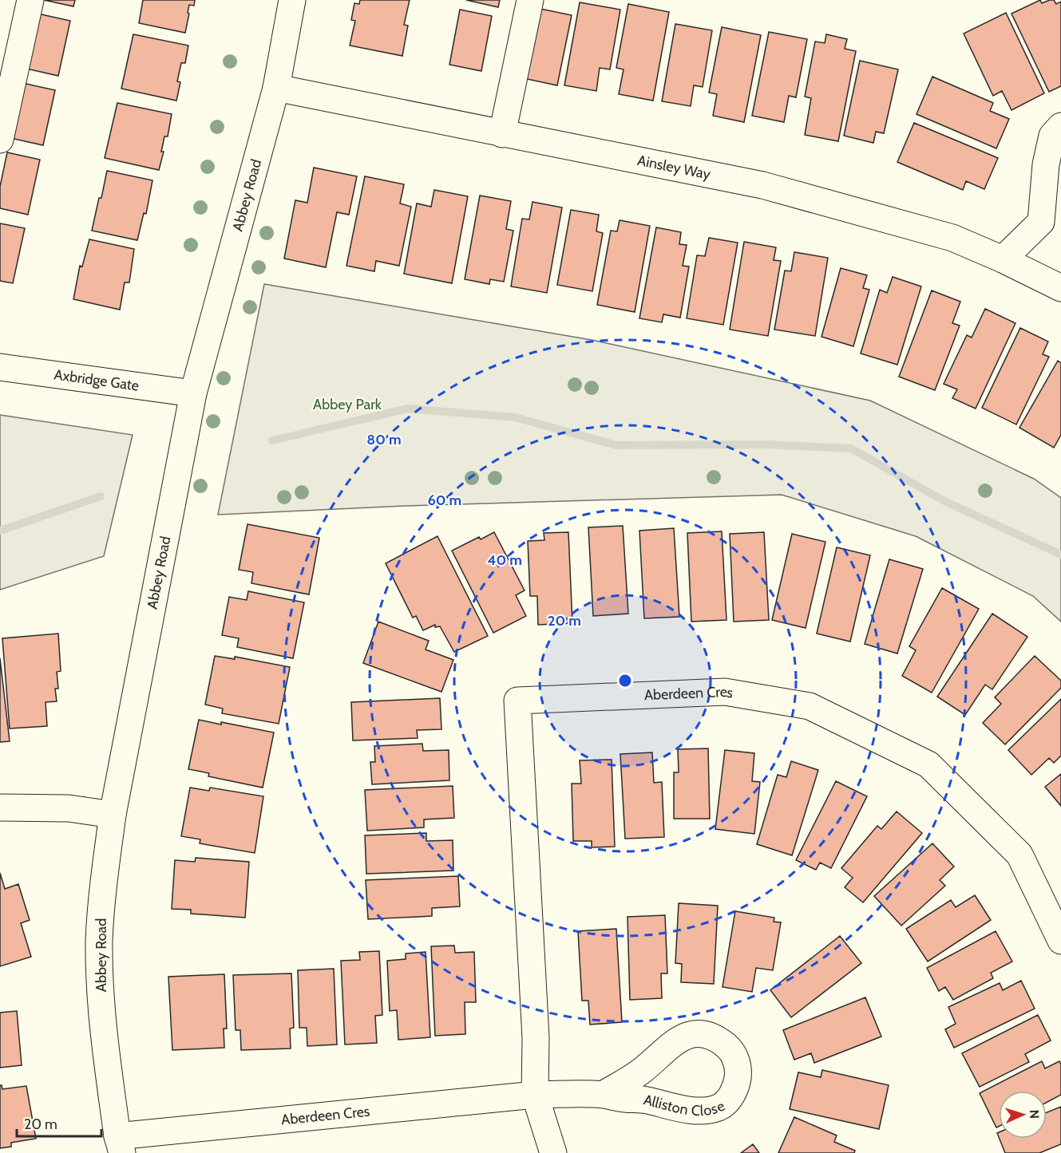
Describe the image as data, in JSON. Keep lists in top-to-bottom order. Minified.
{"streets":{"street":["Ainsley Way","Abbey Road","Axbridge Gate","Aberdeen Cres","Alliston Close"]},"crossings":[["Ainsley Way","Abbey Road"],["Abbey Road","Axbridge Gate"],["Abbey Road","Aberdeen Cres"],["Aberdeen Cres","Alliston Close"]],"parks":["Abbey Park"],"scale_bar":"20 m","north":"right","rings":["80 m","60 m","40 m","20 m"]}
